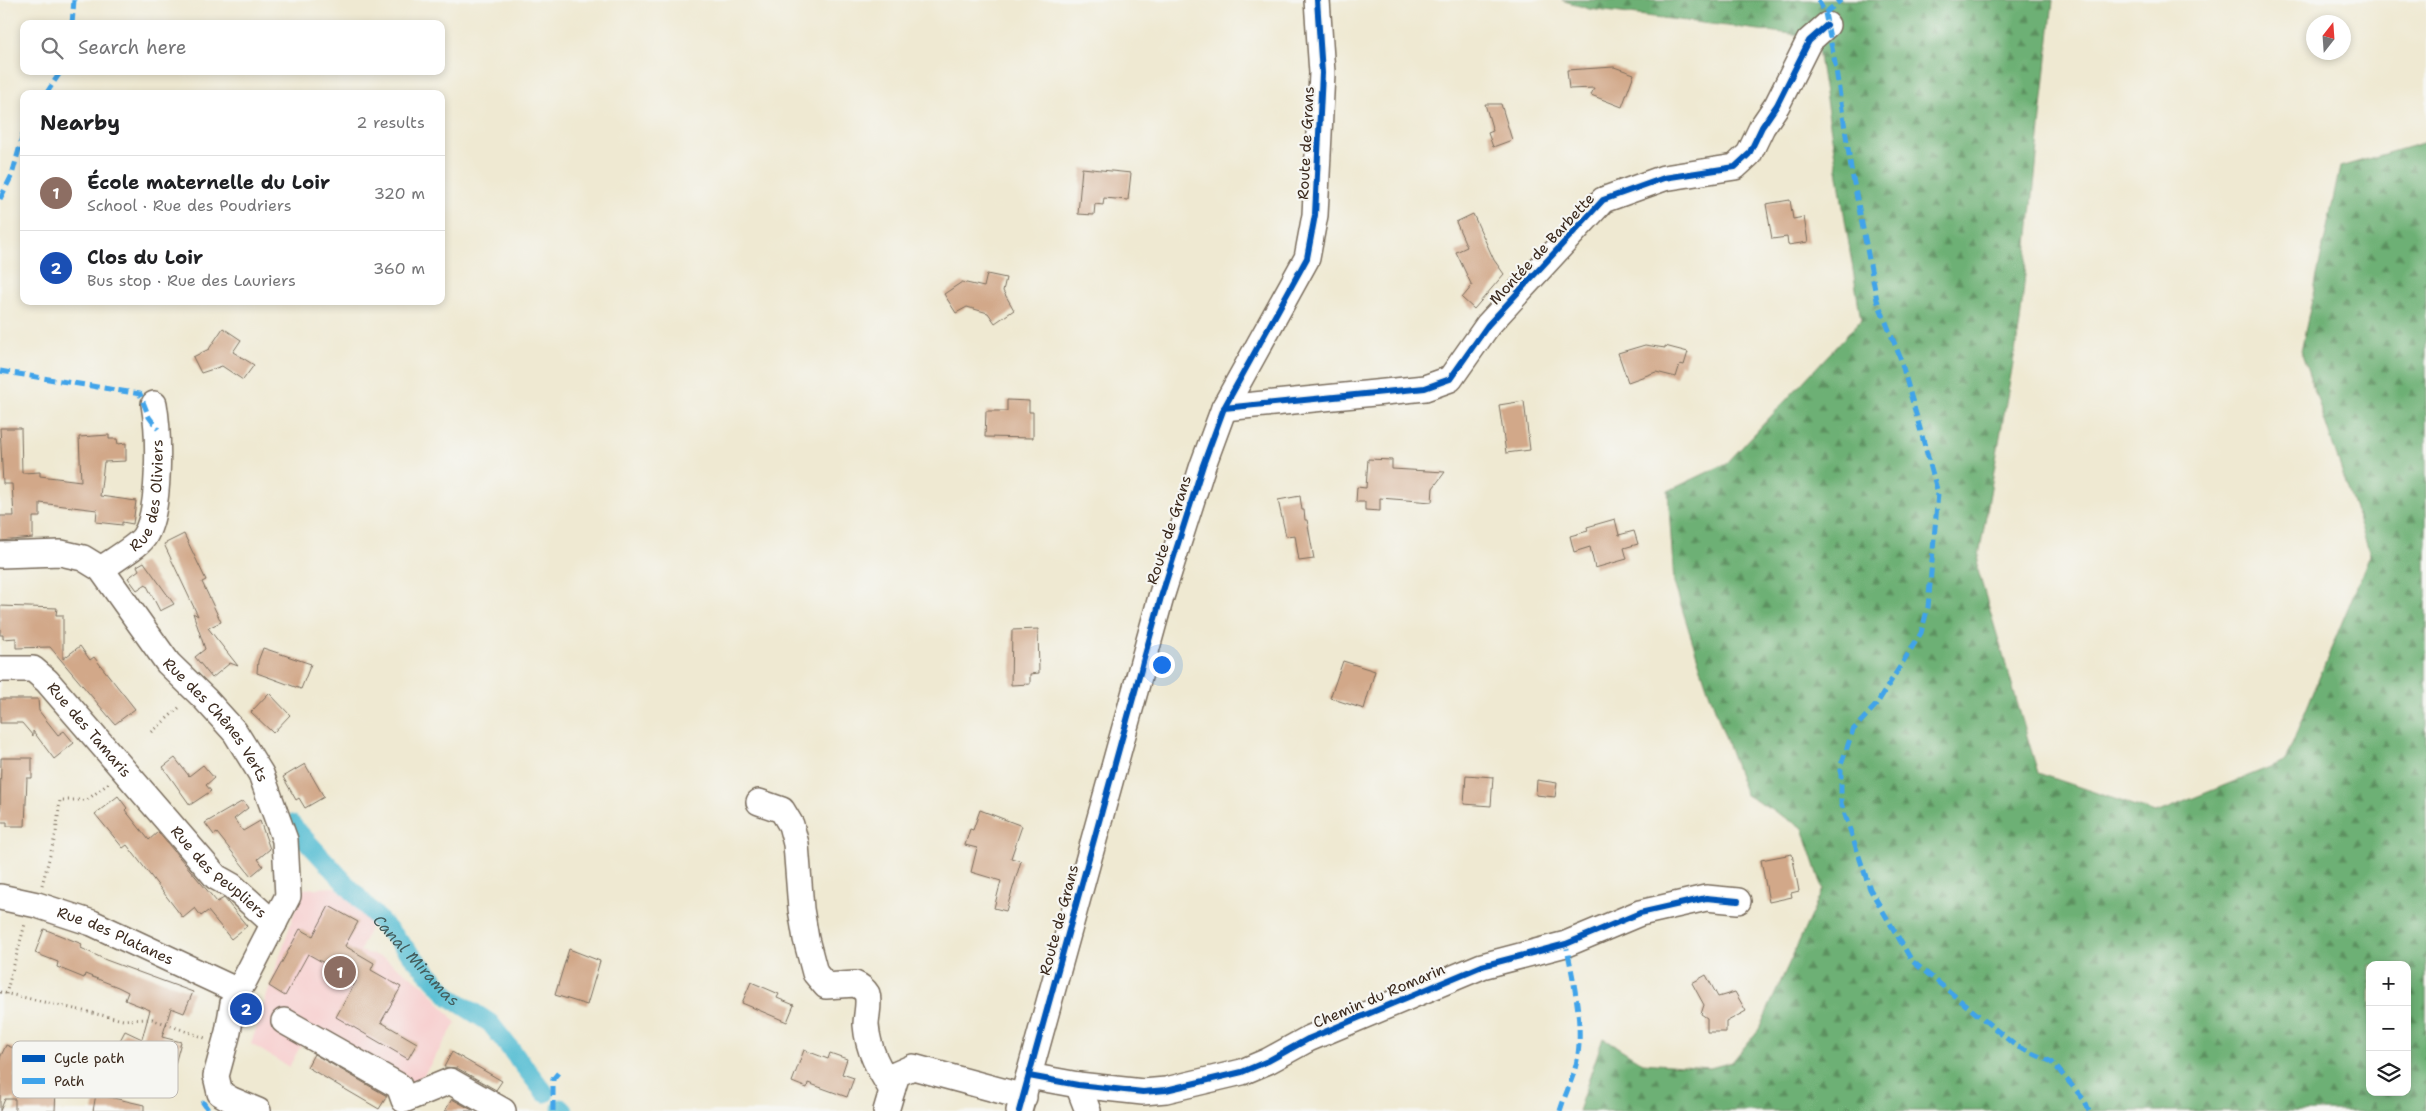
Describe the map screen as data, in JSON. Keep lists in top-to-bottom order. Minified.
{"streets":{"street":["Route de Grans","Montée de Barbette","Rue des Oliviers","Rue des Chênes Verts","Rue des Tamaris","Rue des Peupliers","Rue des Platanes","Chemin du Romarin"]},"crossings":[["Route de Grans","Montée de Barbette"],["Route de Grans","Chemin du Romarin"],["Rue des Oliviers","Rue des Chênes Verts"],["Rue des Chênes Verts","Rue des Peupliers"],["Rue des Chênes Verts","Rue des Platanes"],["Rue des Tamaris","Rue des Peupliers"]],"water":["Canal Miramas"],"legend":["Cycle path","Path"],"north":"top","page":{"search":"Search here","heading":["Nearby","2 results"],"list":[{"mark":"1","name":"École maternelle du Loir","note":"School · Rue des Poudriers","value":"320 m"},{"mark":"2","name":"Clos du Loir","note":"Bus stop · Rue des Lauriers","value":"360 m"}],"pins":["1","2"],"map_buttons":["+","−"]}}
